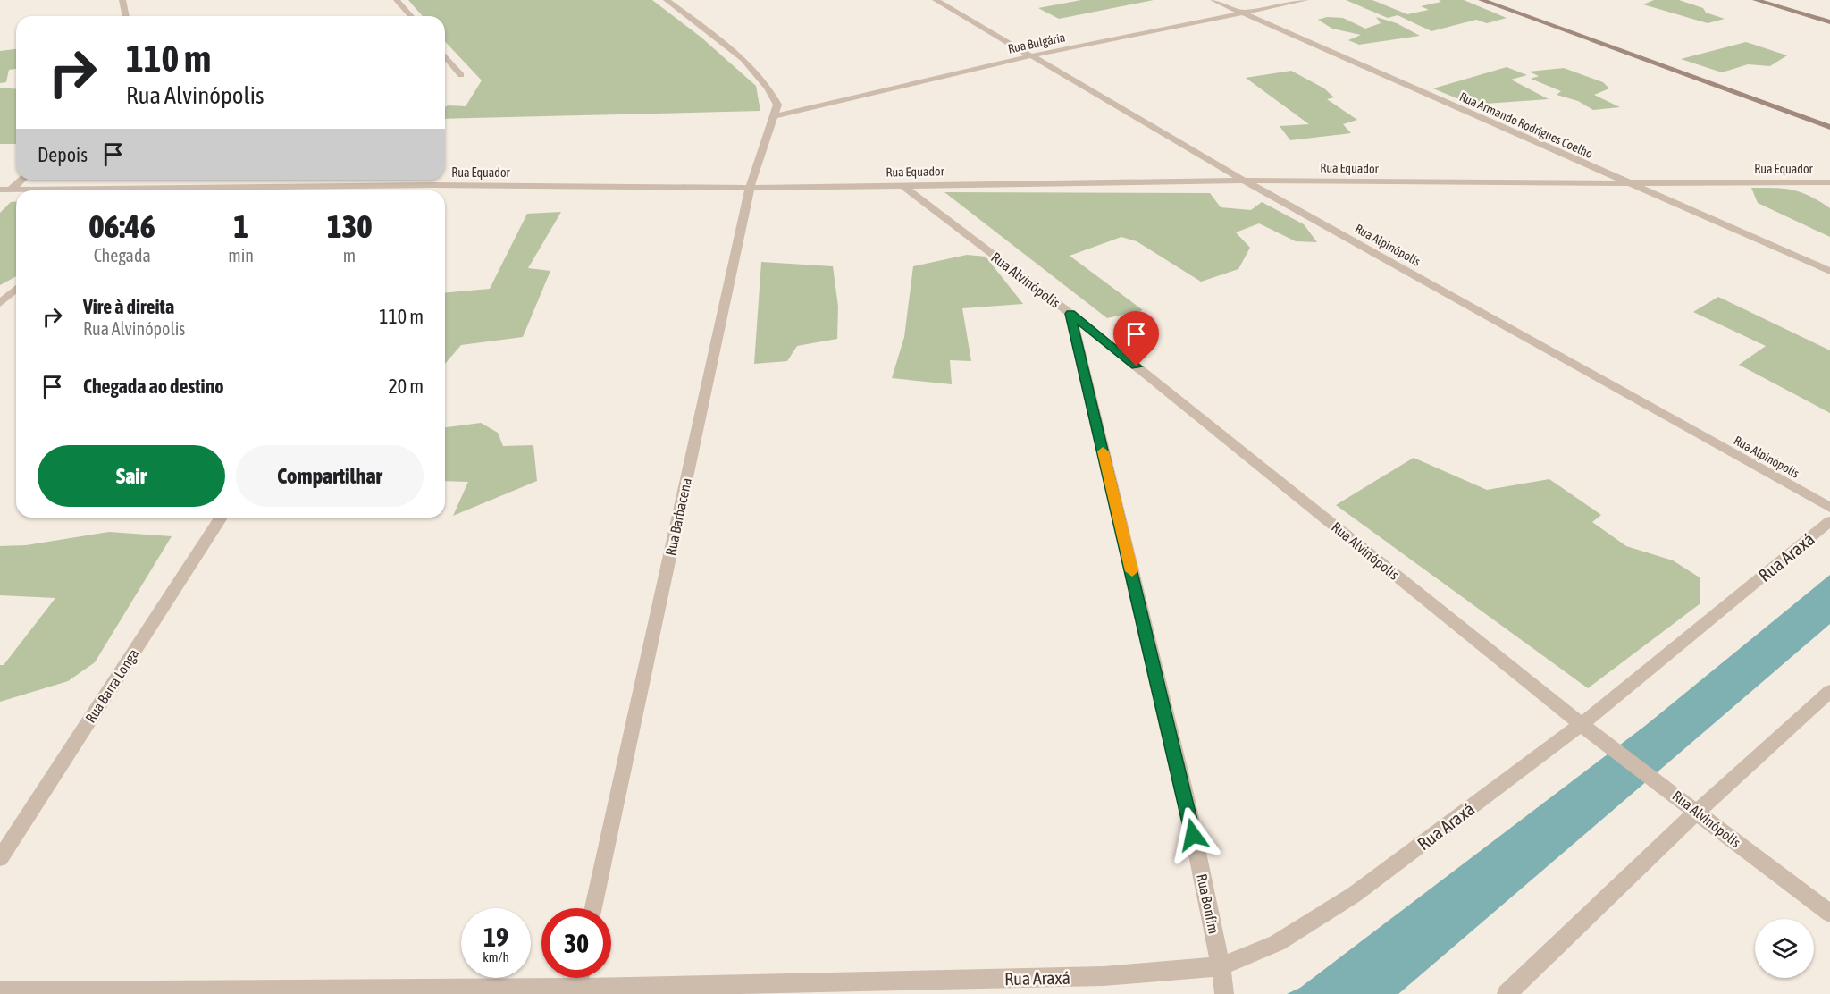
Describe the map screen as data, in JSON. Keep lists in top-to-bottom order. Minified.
{"streets":{"street":["Rua Bulgária","Rua Armando Rodrigues Coelho","Rua Equador","Rua Alpinópolis","Rua Alvinópolis","Rua Barbacena","Rua Araxá","Rua Barra Longa","Rua Bonfim"]},"crossings":[["Rua Bulgária","Rua Armando Rodrigues Coelho"],["Rua Bulgária","Rua Alpinópolis"],["Rua Bulgária","Rua Barbacena"],["Rua Armando Rodrigues Coelho","Rua Equador"],["Rua Equador","Rua Alpinópolis"],["Rua Equador","Rua Alvinópolis"],["Rua Equador","Rua Barbacena"],["Rua Alvinópolis","Rua Araxá"],["Rua Alvinópolis","Rua Bonfim"],["Rua Araxá","Rua Bonfim"]],"page":{"turn":["110 m","Rua Alvinópolis"],"then":"Depois","eta":["06:46","Chegada","1","min","130","m"],"list":[{"name":"Vire à direita","note":"Rua Alvinópolis","value":"110 m"},{"name":"Chegada ao destino","value":"20 m"}],"buttons":["Sair","Compartilhar"],"speed":"19 km/h","limit":"30"}}
